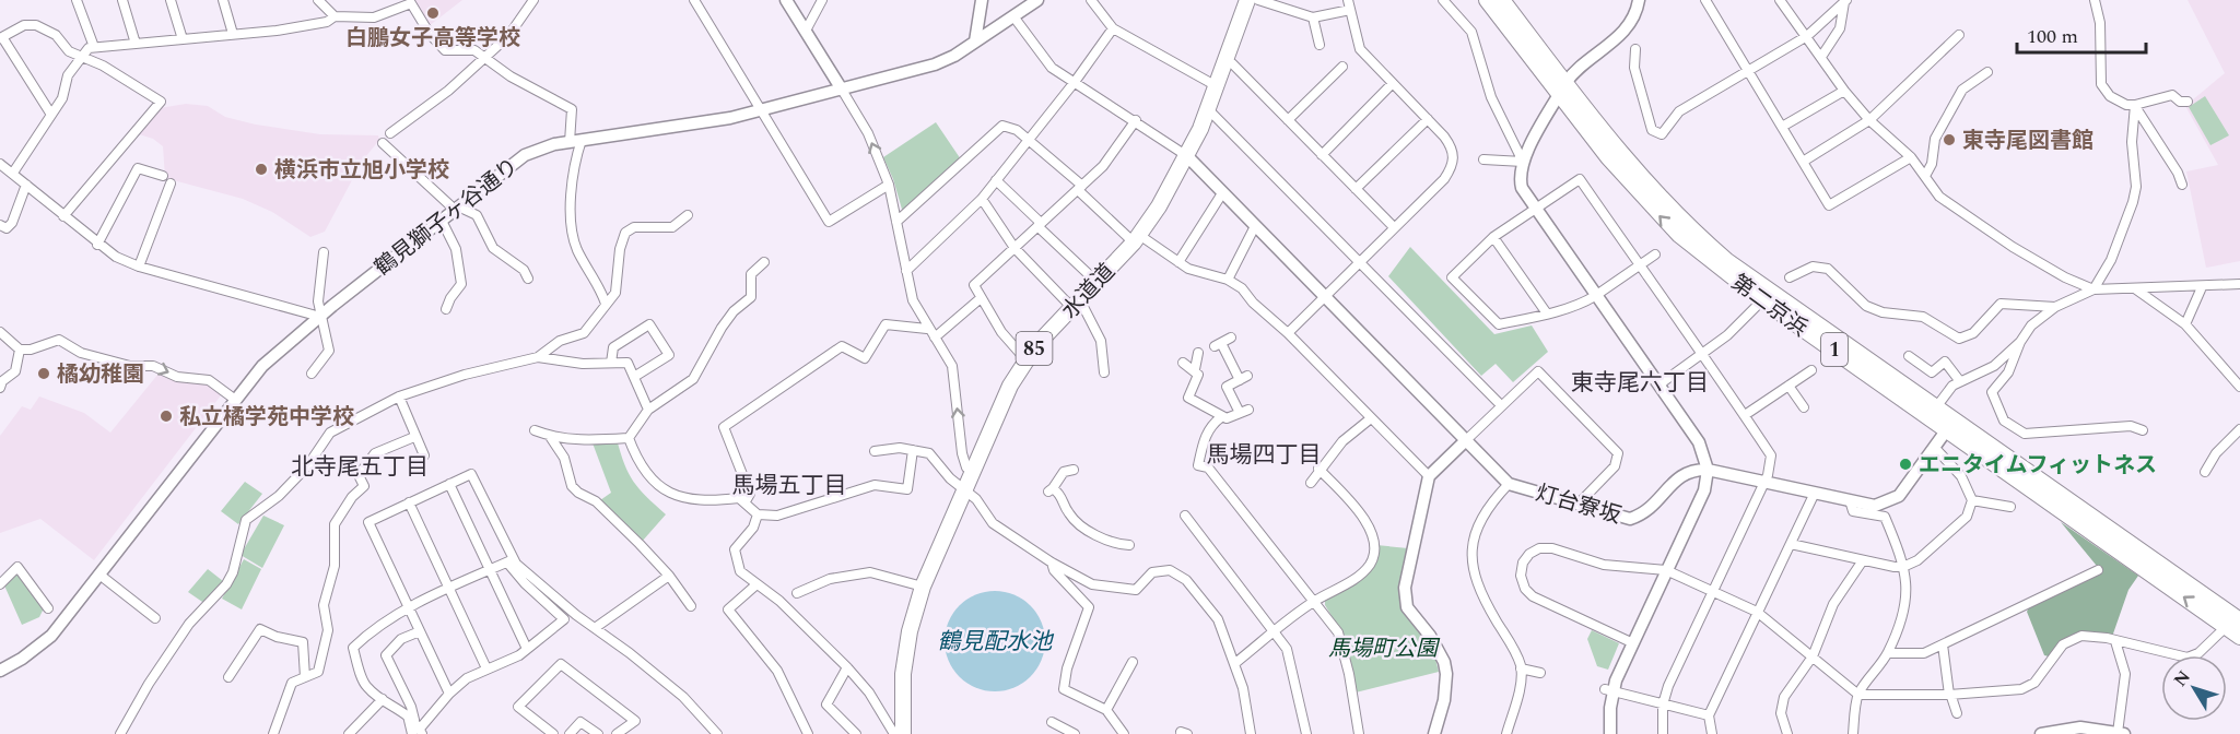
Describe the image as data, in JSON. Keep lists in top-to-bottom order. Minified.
{"streets":{"main road":["水道道","第二京浜","85","1"],"street":["鶴見獅子ヶ谷通り","灯台寮坂"]},"districts":["東寺尾六丁目","馬場四丁目","北寺尾五丁目","馬場五丁目"],"water":["鶴見配水池"],"parks":["馬場町公園"],"places":["白鵬女子高等学校","東寺尾図書館","横浜市立旭小学校","橘幼稚園","私立橘学苑中学校","エニタイムフィットネス"],"scale_bar":"100 m","north":"top left"}
